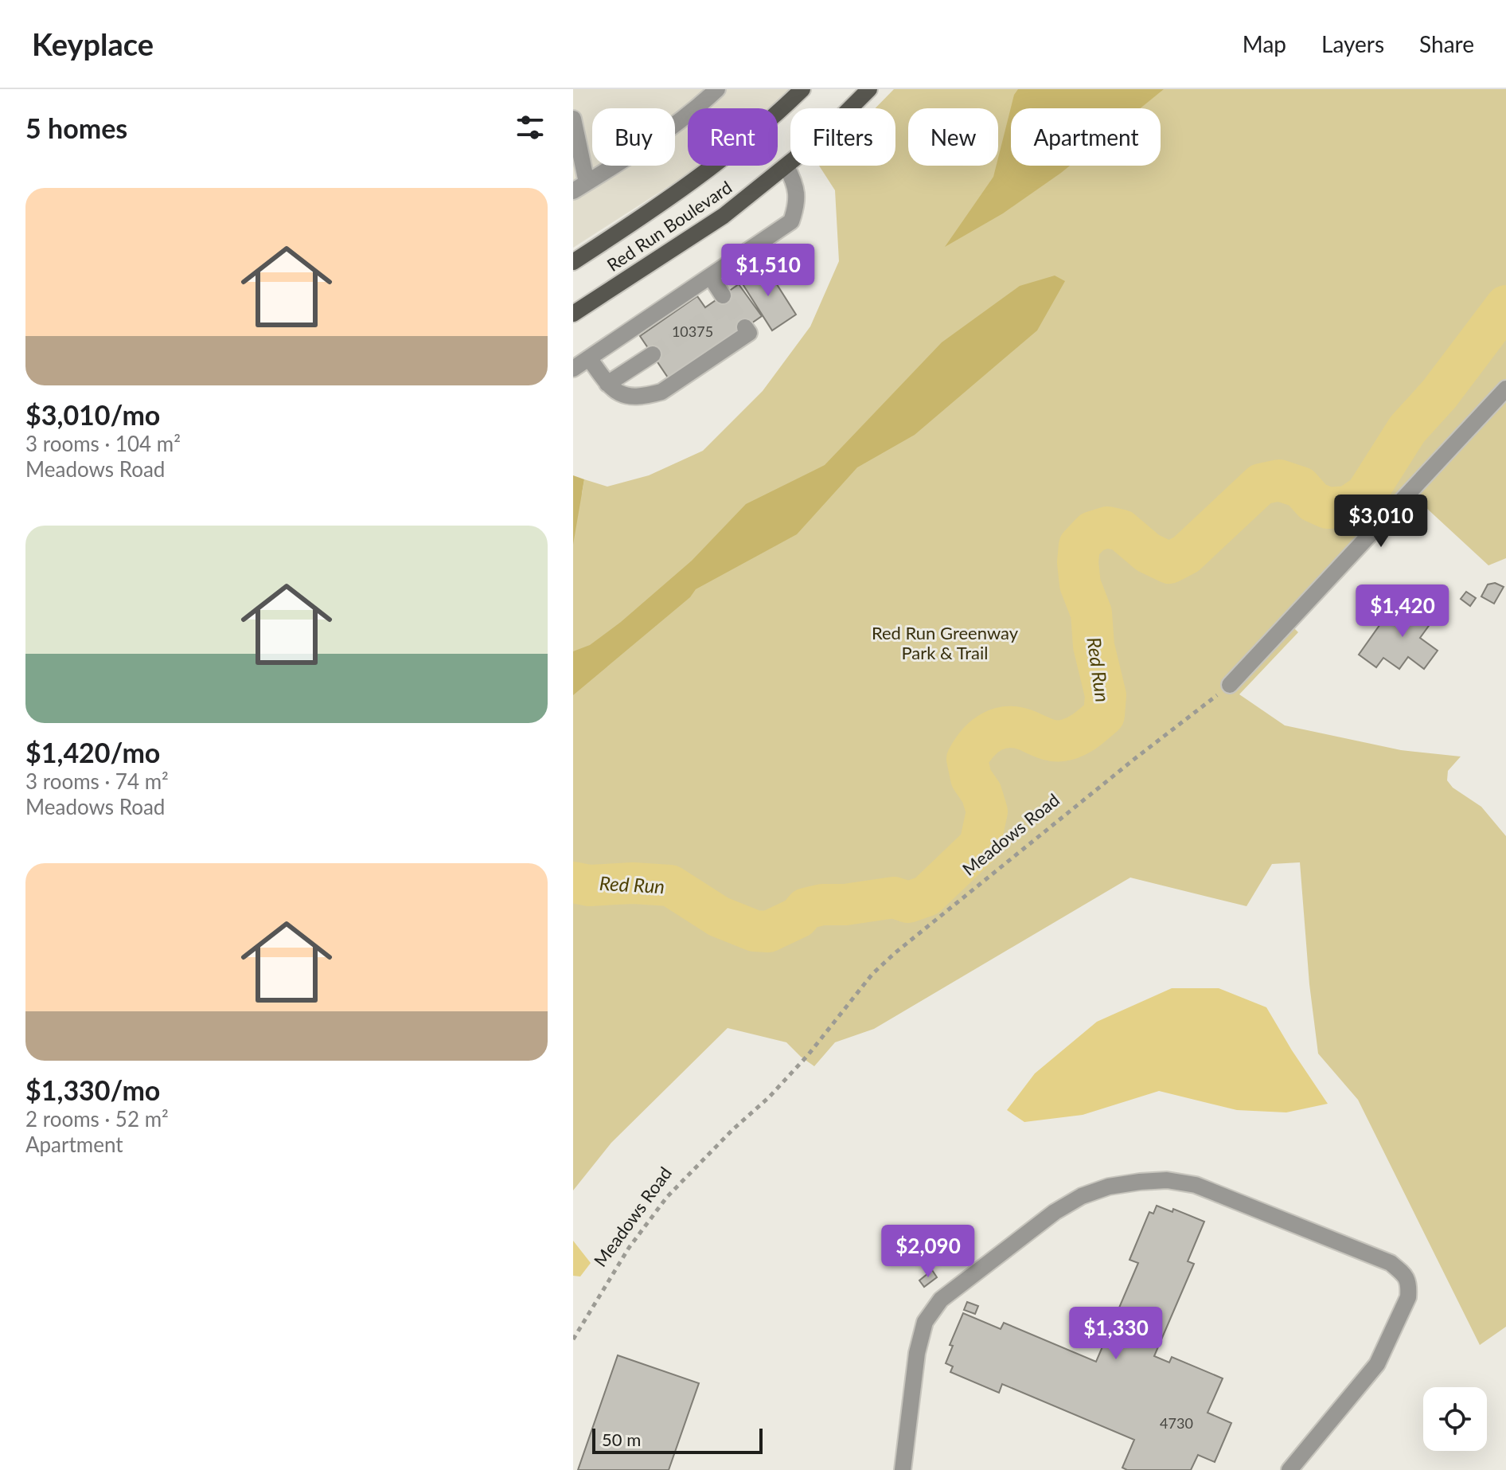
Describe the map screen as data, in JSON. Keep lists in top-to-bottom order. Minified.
{"streets":{"main road":["Red Run Boulevard"],"path":["Meadows Road"]},"water":["Red Run"],"parks":["Red Run Greenway Park & Trail"],"house_numbers":["10375","4730"],"scale_bar":"50 m","page":{"header":"Keyplace","nav":["Map","Layers","Share"],"heading":"5 homes","chip":["Buy","Rent","Filters","New","Apartment"],"list":[{"name":"$3,010/mo","note":"3 rooms · 104 m² · Meadows Road"},{"name":"$1,420/mo","note":"3 rooms · 74 m² · Meadows Road"},{"name":"$1,330/mo","note":"2 rooms · 52 m² · Apartment"}],"price":["$1,510","$3,010","$1,420","$2,090","$1,330"],"scale":"50 m"}}
